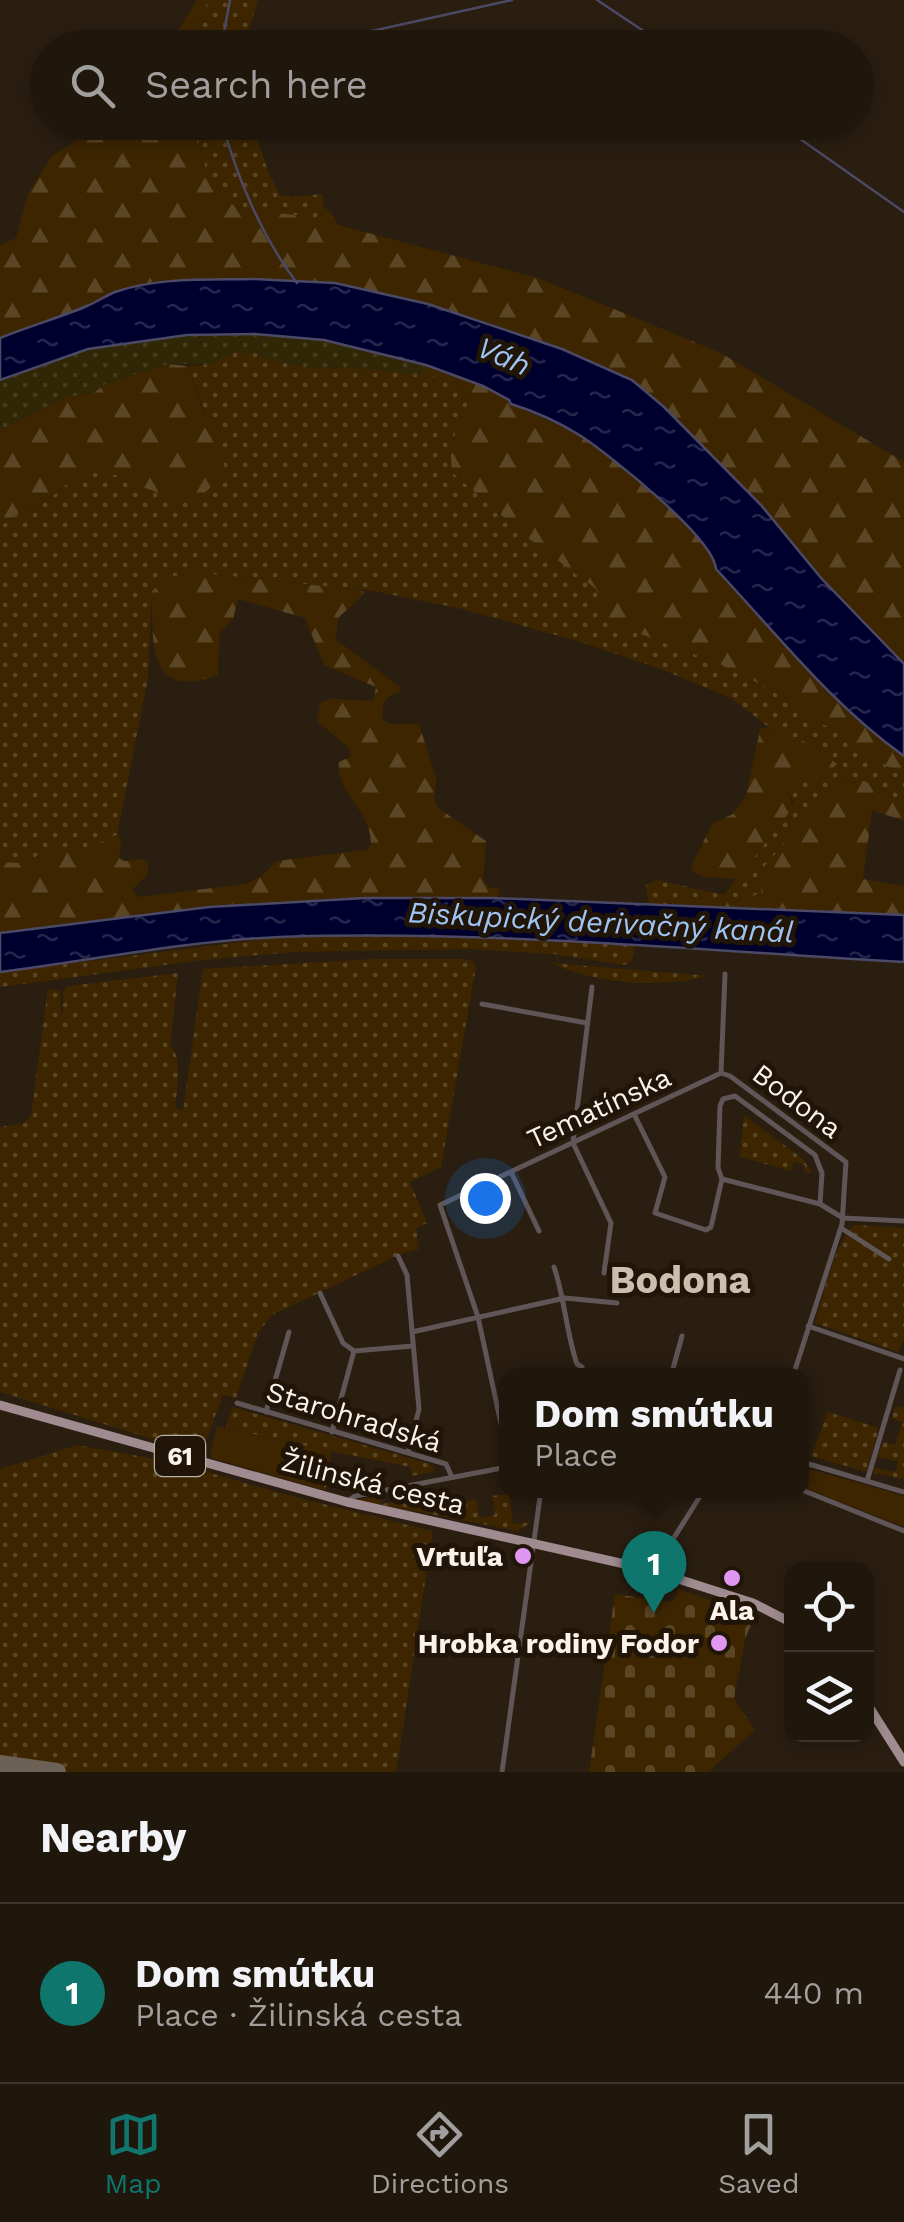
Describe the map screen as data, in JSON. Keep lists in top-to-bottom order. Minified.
{"streets":{"main road":["61","Žilinská cesta"],"street":["Bodona","Tematínska","Starohradská"]},"crossings":[["Bodona","Tematínska"]],"districts":["Bodona"],"water":["Váh","Biskupický derivačný kanál"],"places":["Vrtuľa","Ala","Hrobka rodiny Fodor"],"page":{"search":"Search here","popup":["Dom smútku","Place"],"pins":"1","heading":"Nearby","list":[{"mark":"1","name":"Dom smútku","note":"Place · Žilinská cesta","value":"440 m"}],"nav":["Map","Directions","Saved"]}}
